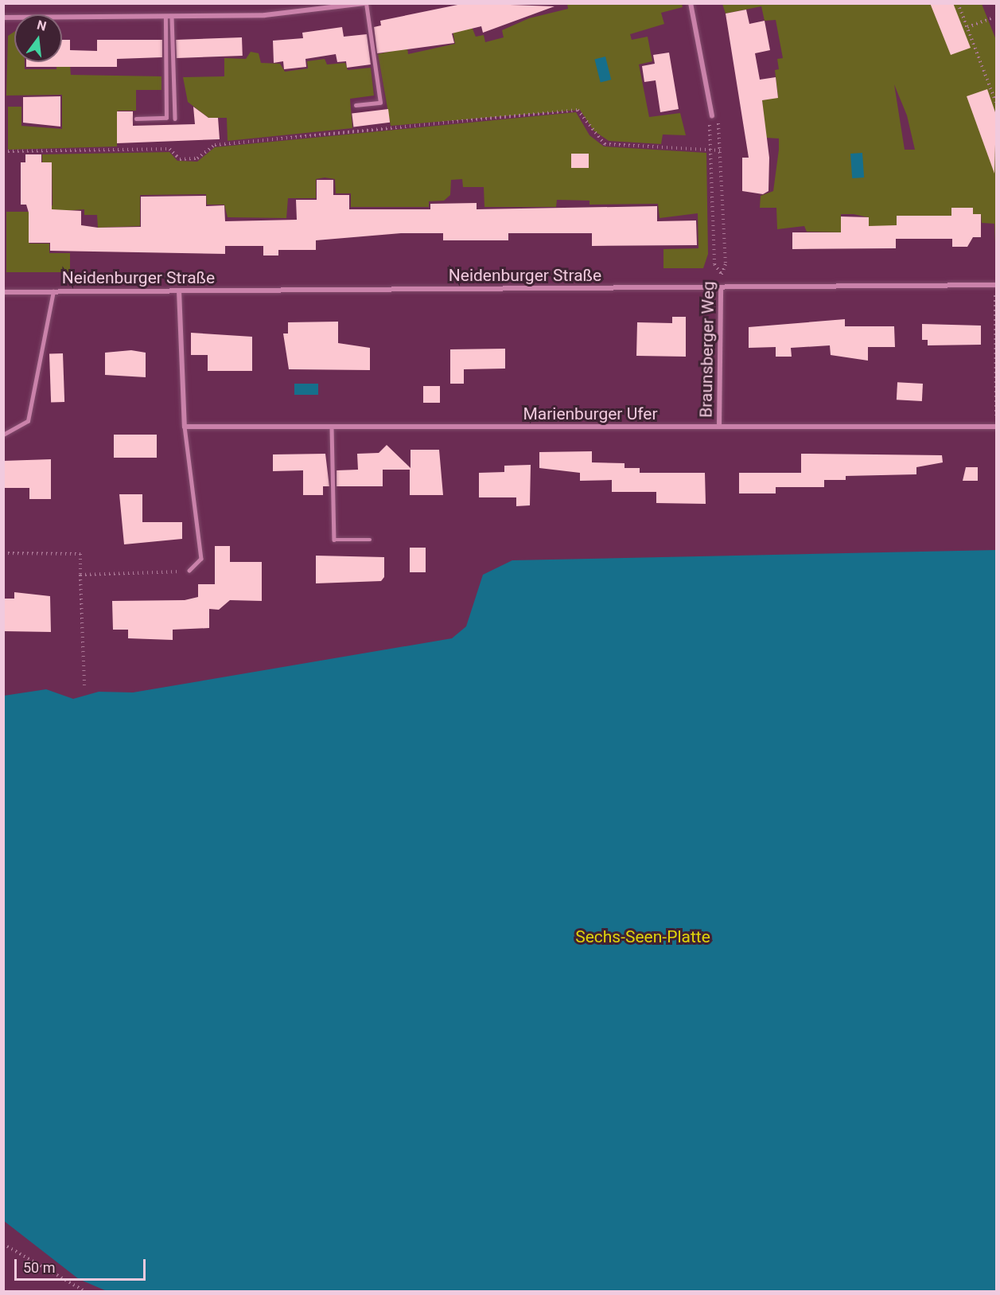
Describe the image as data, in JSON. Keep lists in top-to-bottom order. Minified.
{"streets":{"street":["Neidenburger Straße","Braunsberger Weg","Marienburger Ufer"]},"crossings":[["Neidenburger Straße","Braunsberger Weg"],["Braunsberger Weg","Marienburger Ufer"]],"parks":["Sechs-Seen-Platte"],"scale_bar":"50 m","north":"top"}
